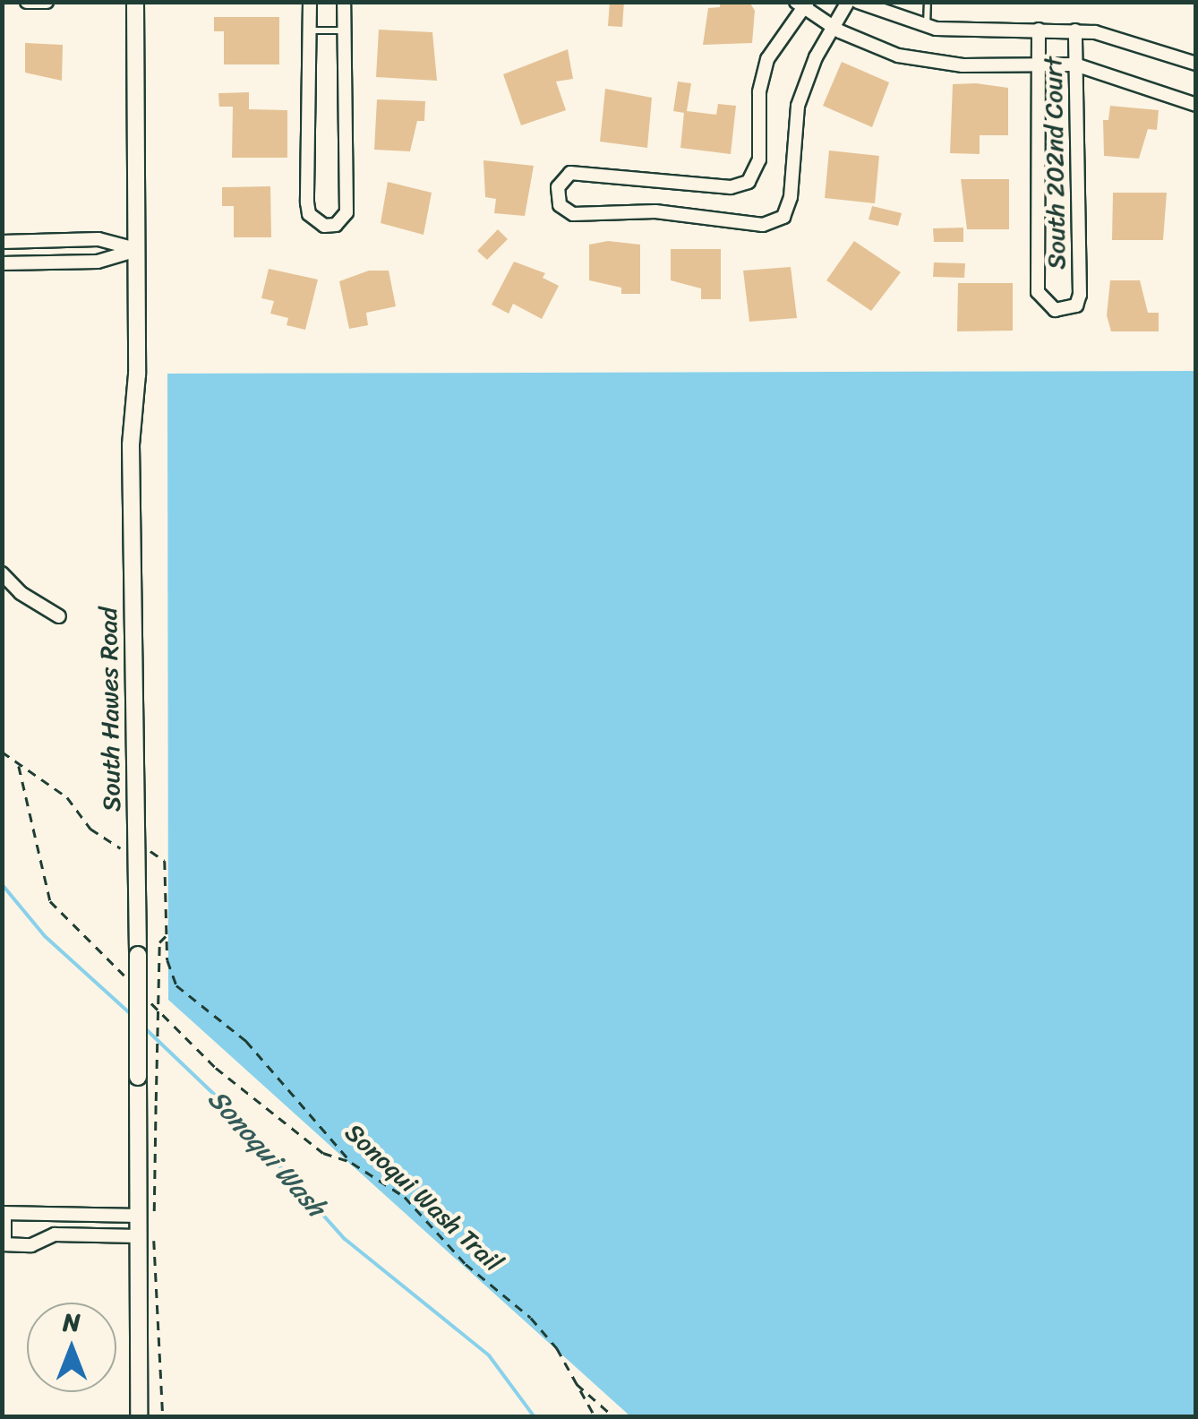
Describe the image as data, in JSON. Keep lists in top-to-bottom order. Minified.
{"streets":{"main road":["South Hawes Road"],"street":["South 202nd Court"],"path":["Sonoqui Wash Trail"]},"crossings":[["South Hawes Road","Sonoqui Wash Trail"]],"water":["Sonoqui Wash"],"north":"top"}
